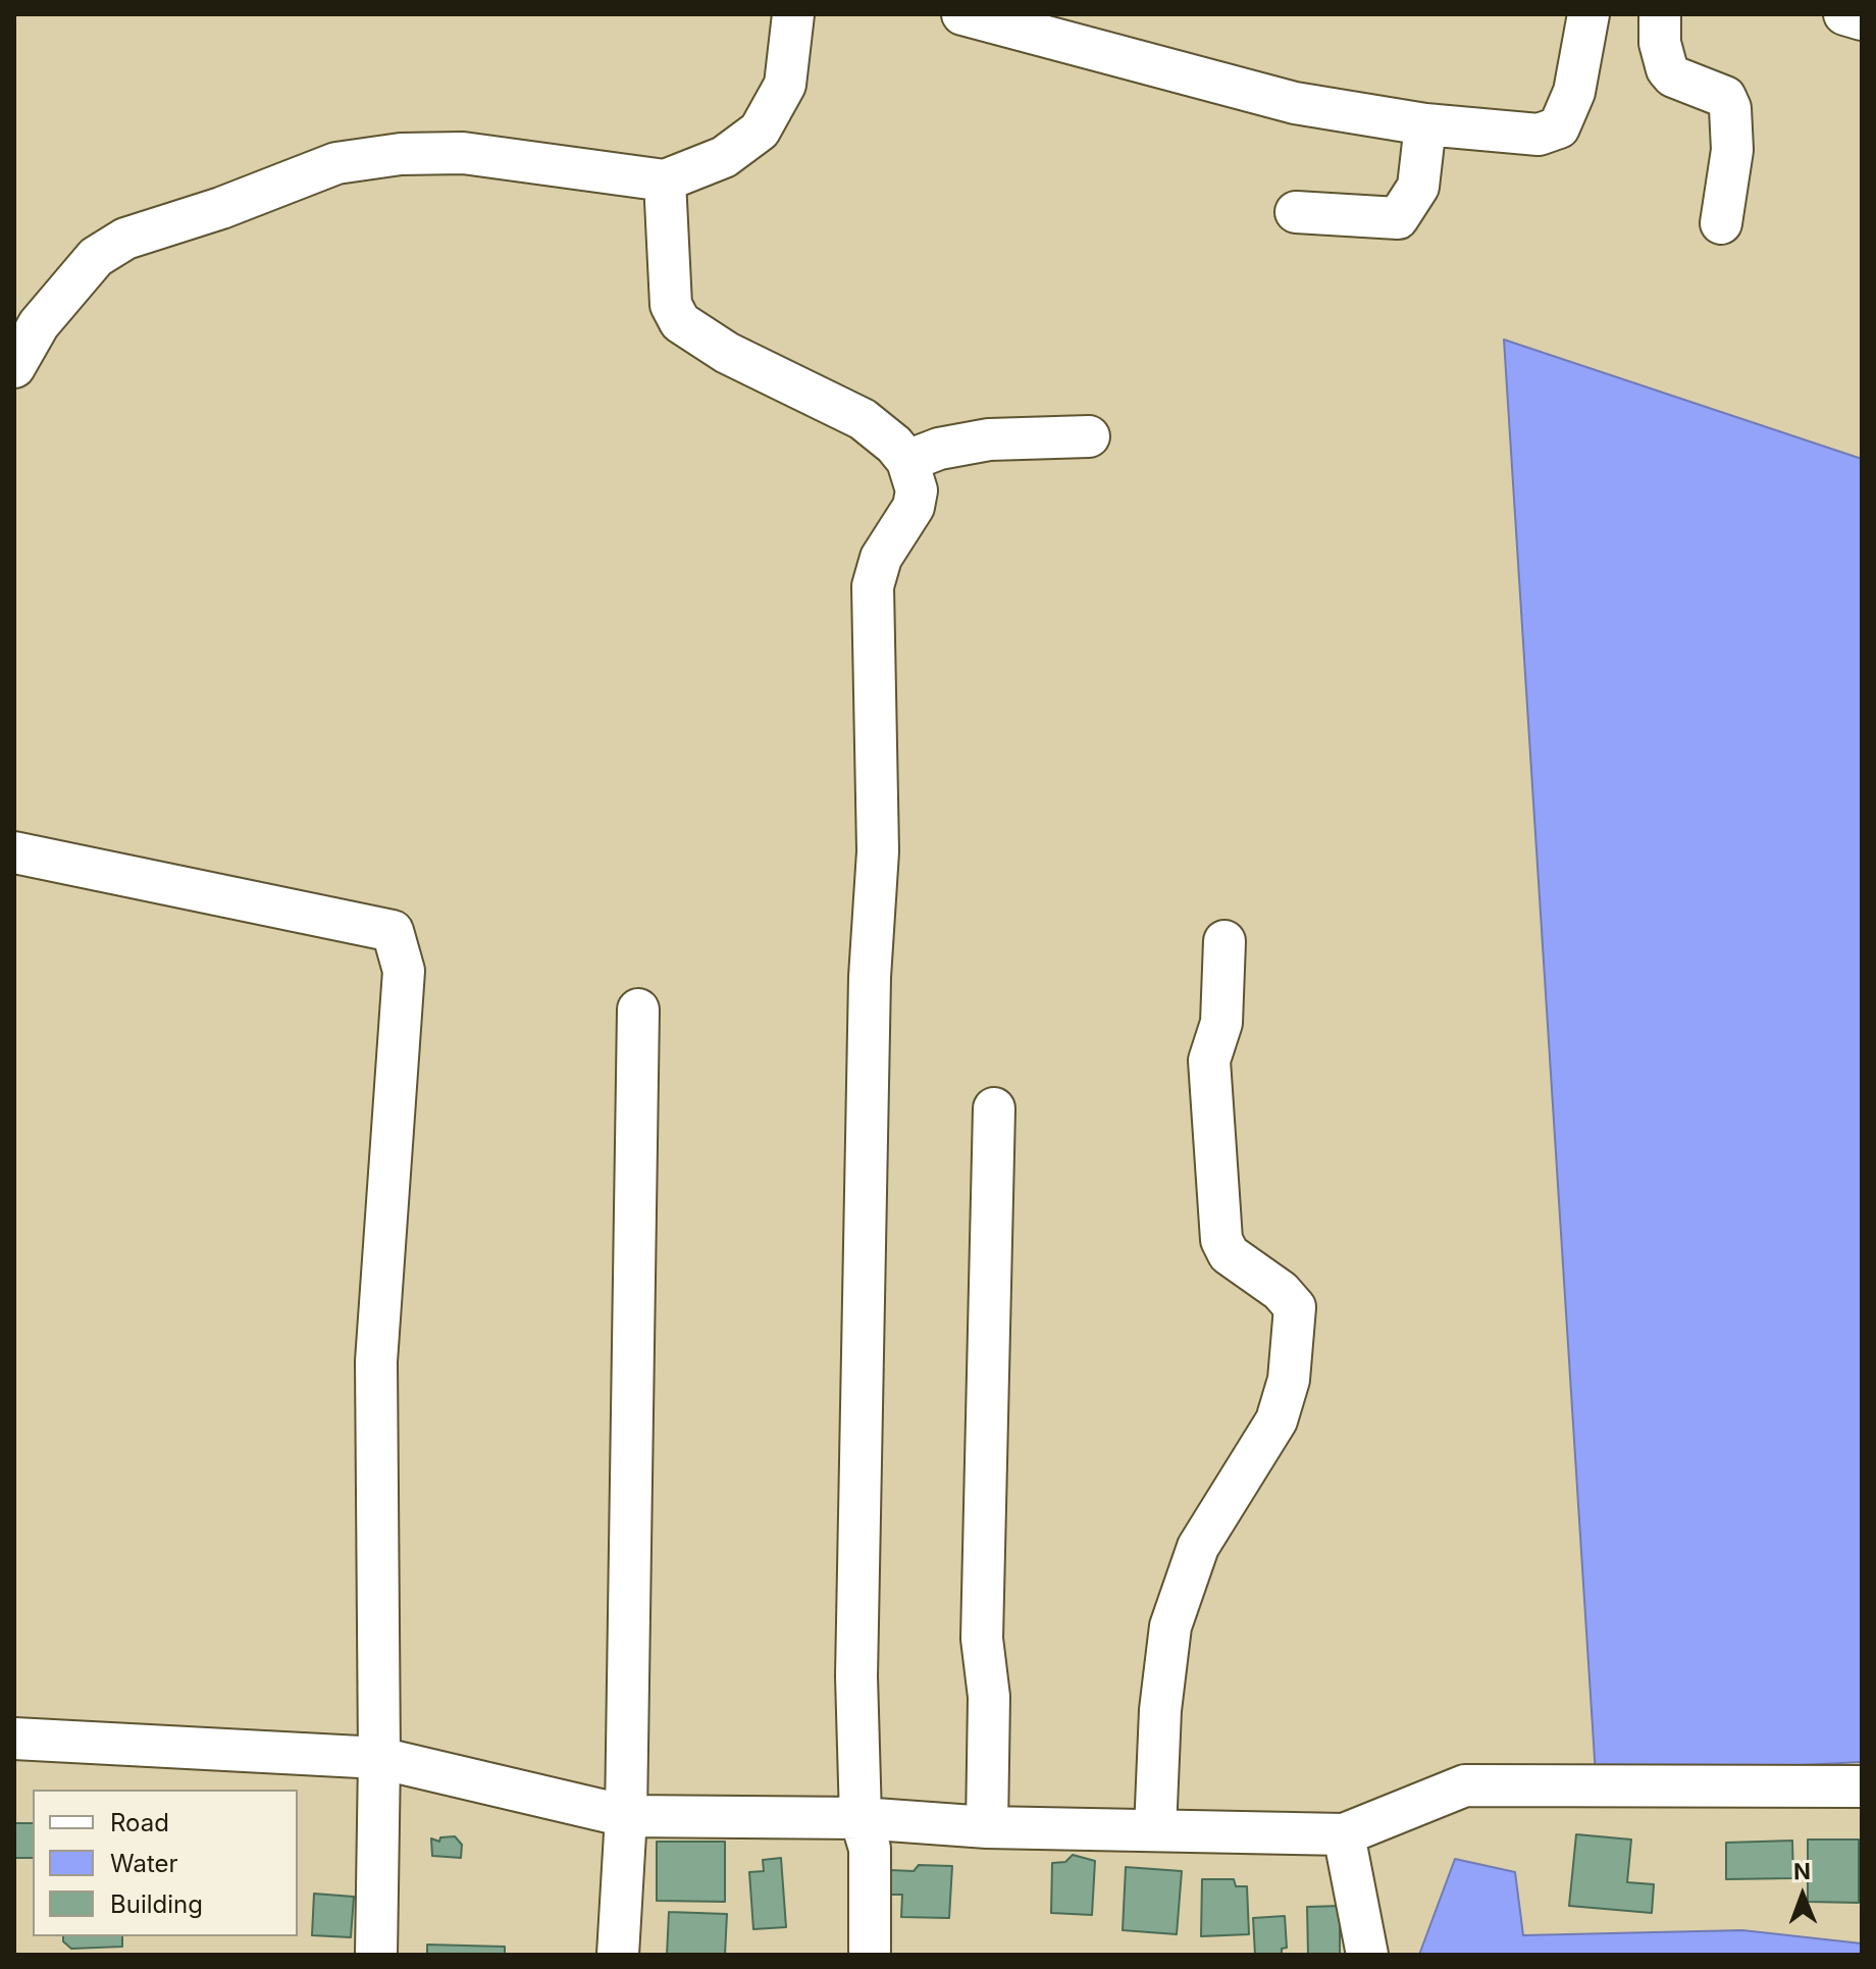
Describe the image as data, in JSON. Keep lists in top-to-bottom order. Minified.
{"legend":["Road","Water","Building"],"north":"top"}
